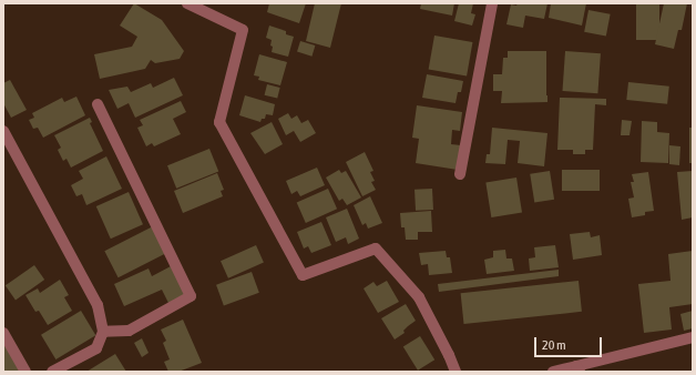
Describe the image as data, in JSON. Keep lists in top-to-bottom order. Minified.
{"scale_bar":"20 m"}
